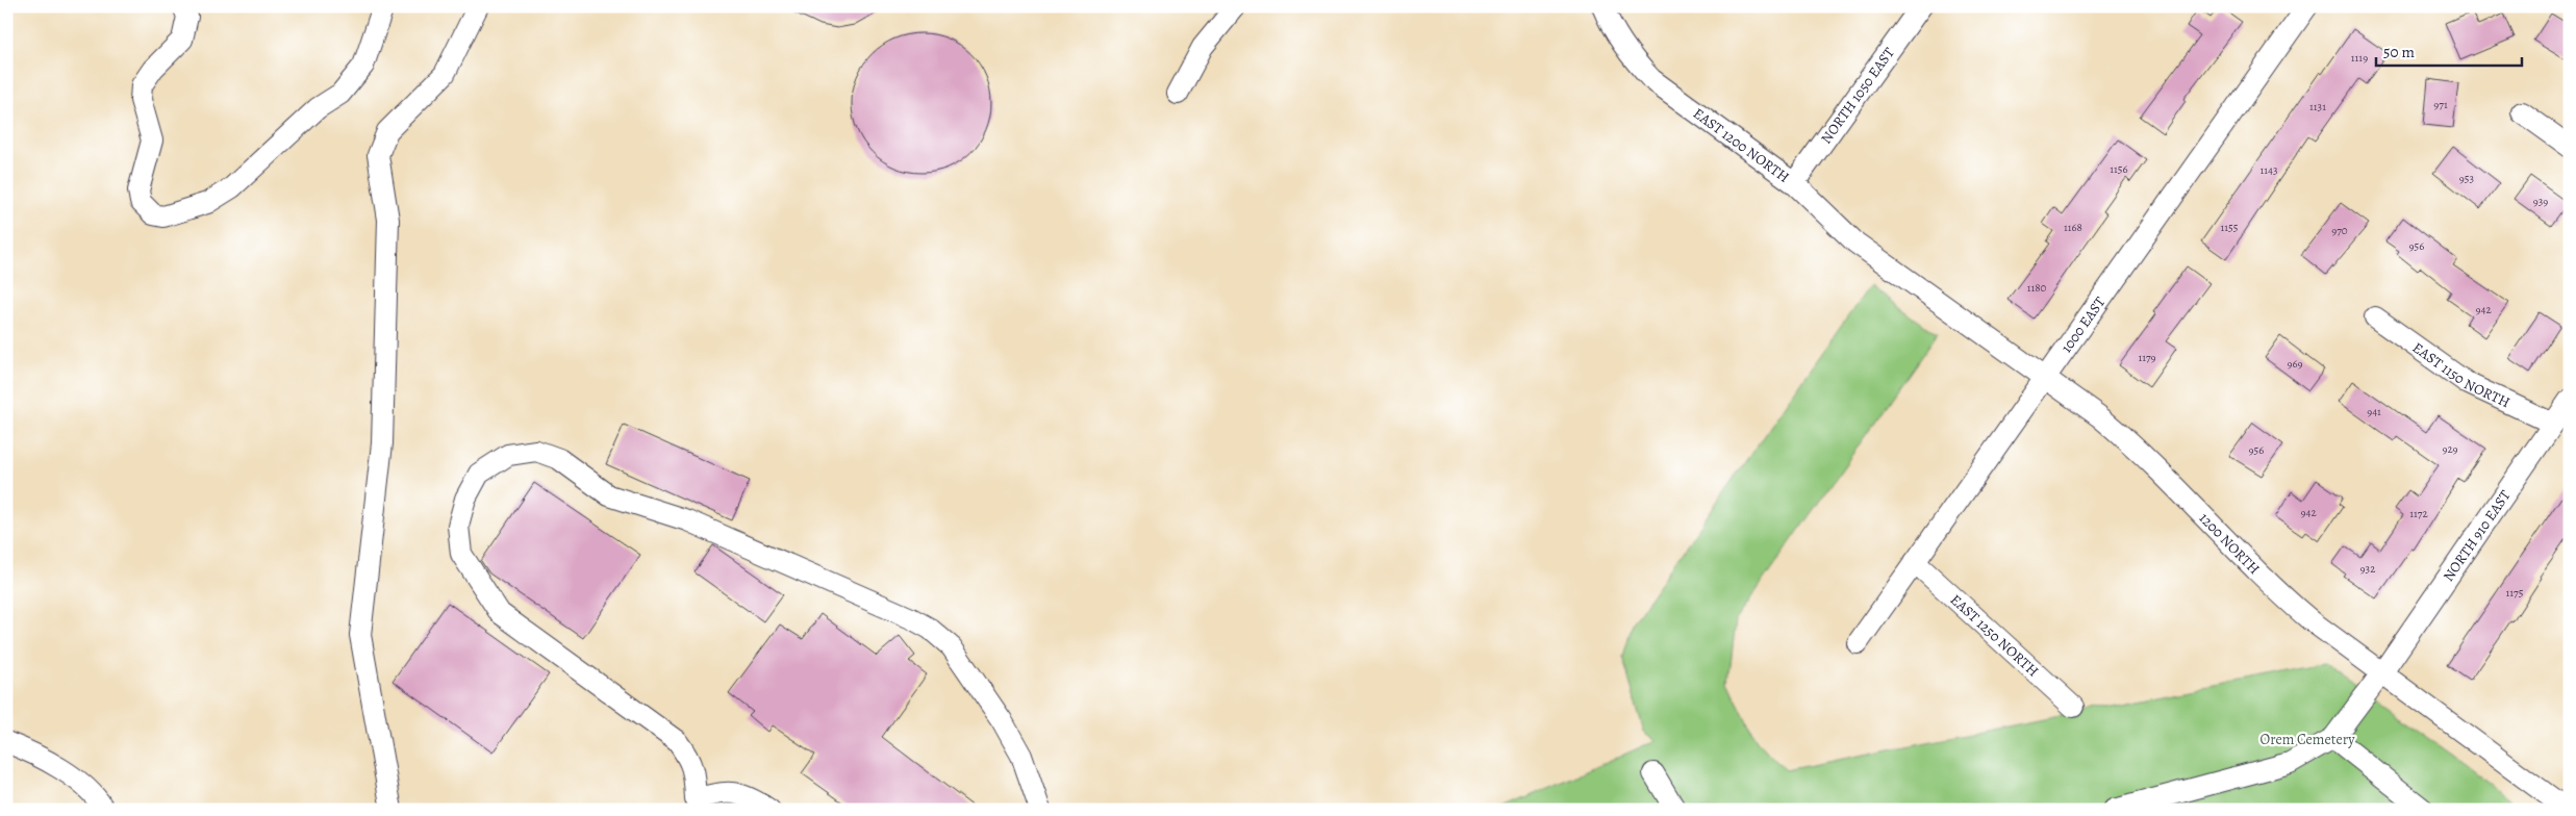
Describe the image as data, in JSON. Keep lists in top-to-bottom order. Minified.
{"streets":{"street":["NORTH 1050 EAST","EAST 1200 NORTH","1000 EAST","EAST 1150 NORTH","NORTH 910 EAST","1200 NORTH","EAST 1250 NORTH"]},"crossings":[["NORTH 1050 EAST","EAST 1200 NORTH"],["EAST 1200 NORTH","1200 NORTH"],["1000 EAST","1200 NORTH"],["1000 EAST","EAST 1250 NORTH"],["EAST 1150 NORTH","NORTH 910 EAST"],["NORTH 910 EAST","1200 NORTH"]],"parks":["Orem Cemetery"],"house_numbers":["1119","971","1131","1156","1143","953","939","1168","1155","970","956","1180","942","1179","969","941","929","956","942","1172","932","1175"],"scale_bar":"50 m"}
